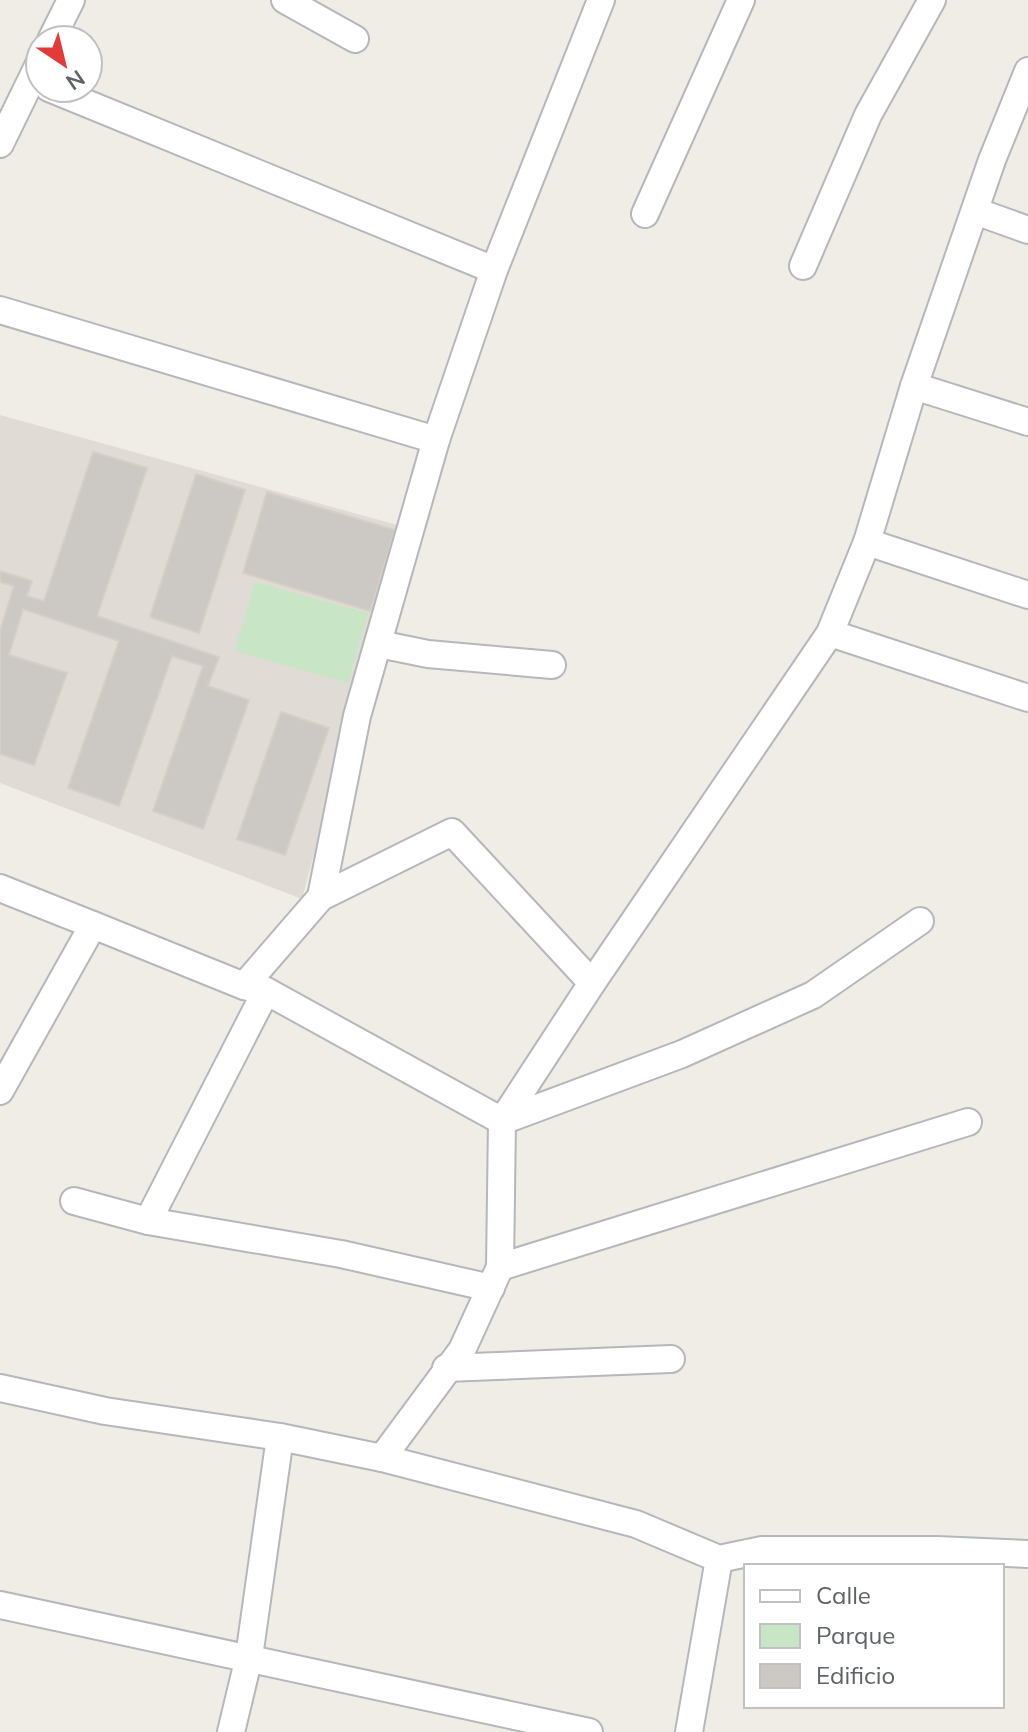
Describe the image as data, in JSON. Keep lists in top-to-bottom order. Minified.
{"legend":["Calle","Parque","Edificio"],"north":"bottom right"}
